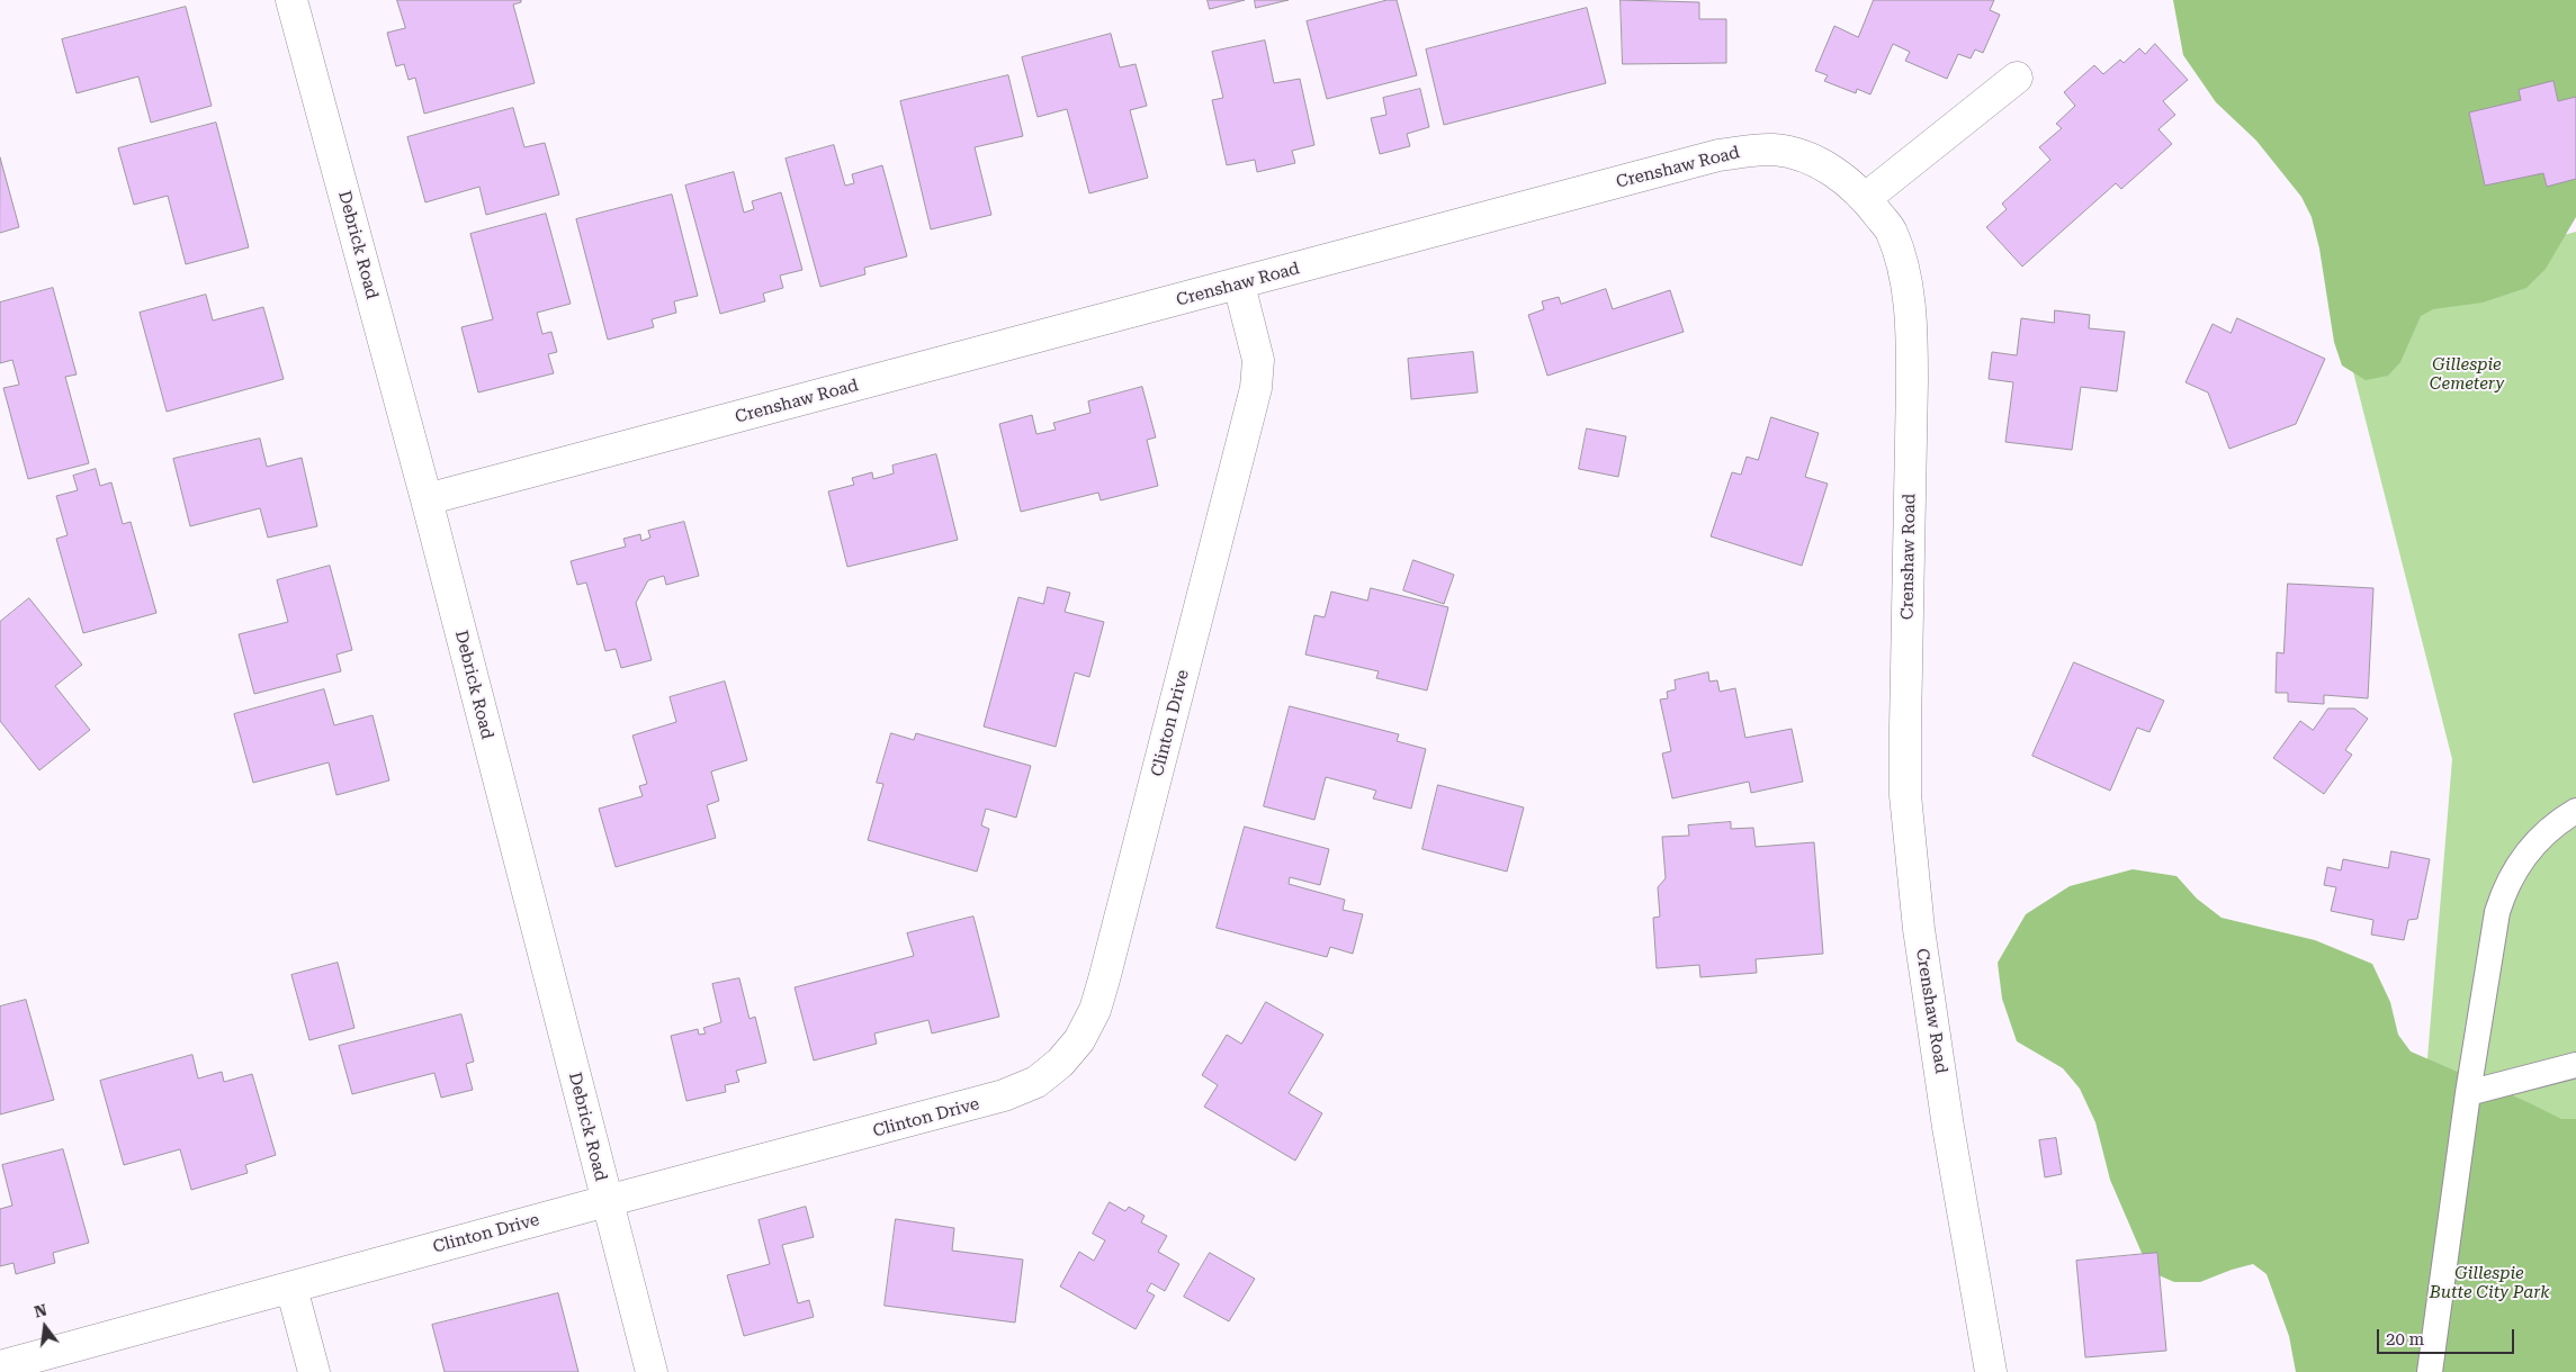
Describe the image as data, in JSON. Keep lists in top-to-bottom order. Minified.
{"streets":{"street":["Crenshaw Road","Debrick Road","Clinton Drive"]},"crossings":[["Crenshaw Road","Debrick Road"],["Crenshaw Road","Clinton Drive"],["Debrick Road","Clinton Drive"]],"parks":["Gillespie Cemetery","Gillespie Butte City Park"],"scale_bar":"20 m","north":"top"}
